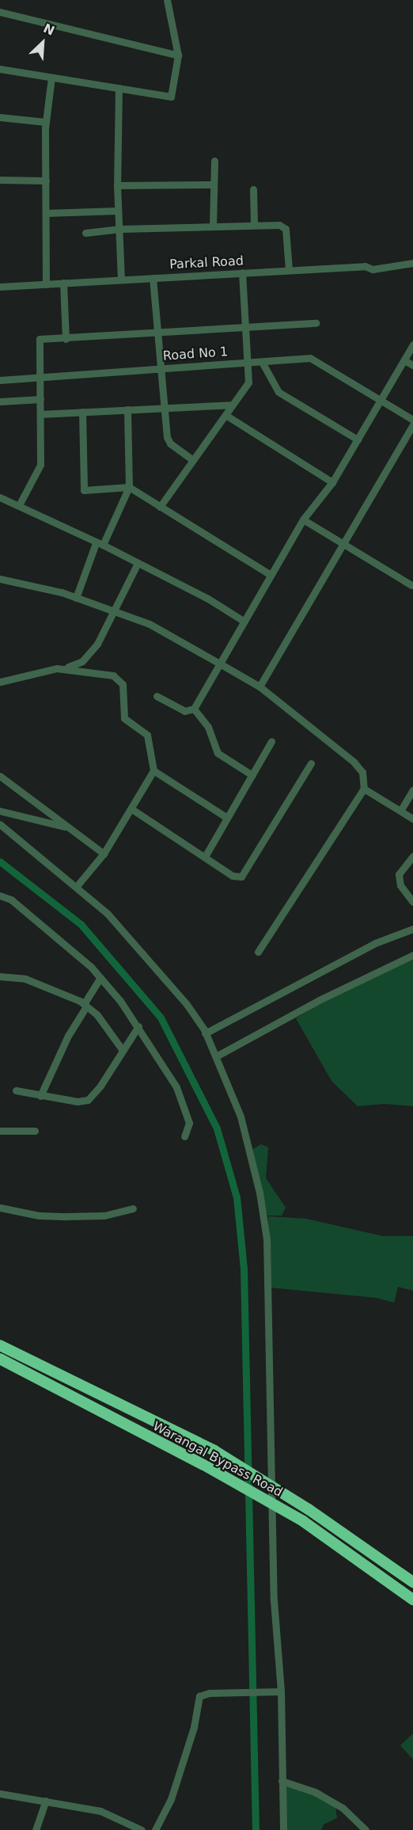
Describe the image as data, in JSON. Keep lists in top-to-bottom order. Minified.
{"streets":{"highway":["Warangal Bypass Road"],"street":["Parkal Road","Road No 1"]},"north":"top right"}
